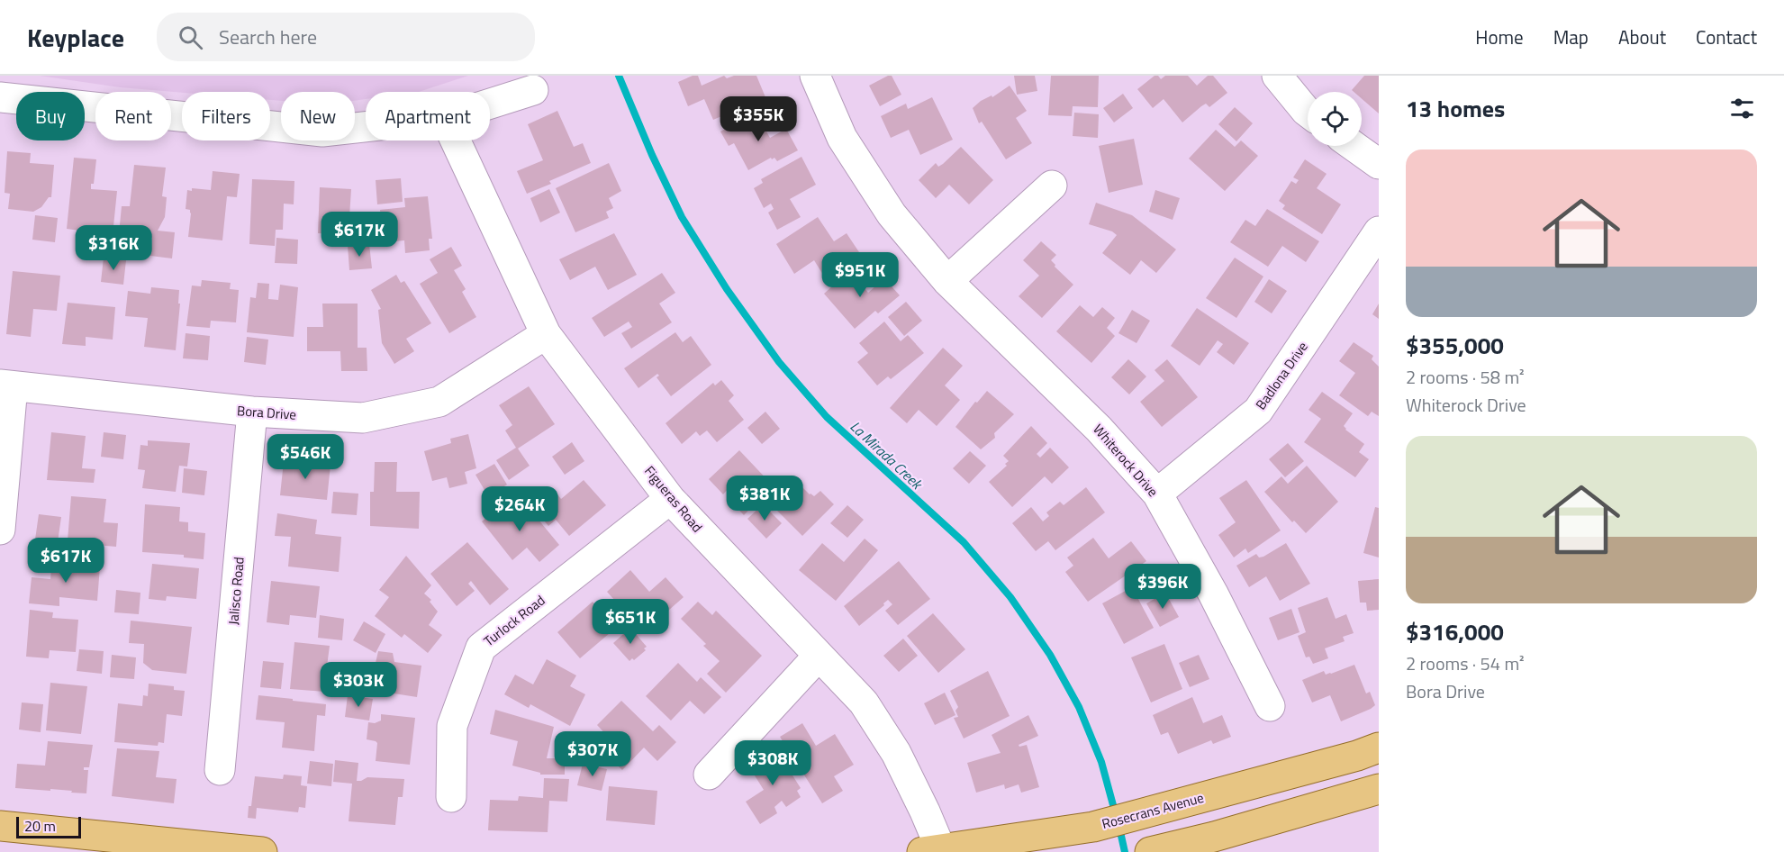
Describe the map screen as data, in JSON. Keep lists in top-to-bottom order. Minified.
{"streets":{"main road":["Rosecrans Avenue"],"street":["Badlona Drive","Bora Drive","Whiterock Drive","Figueras Road","Jalisco Road","Turlock Road"]},"crossings":[["Badlona Drive","Whiterock Drive"],["Bora Drive","Figueras Road"],["Bora Drive","Jalisco Road"],["Figueras Road","Turlock Road"],["Figueras Road","Rosecrans Avenue"]],"water":["La Mirada Creek"],"scale_bar":"20 m","page":{"header":"Keyplace","search":"Search here","nav":["Home","Map","About","Contact"],"heading":"13 homes","chip":["Buy","Rent","Filters","New","Apartment"],"price":["$355K","$617K","$316K","$951K","$546K","$381K","$264K","$617K","$396K","$651K","$303K","$307K","$308K"],"list":[{"name":"$355,000","note":"2 rooms · 58 m² · Whiterock Drive"},{"name":"$316,000","note":"2 rooms · 54 m² · Bora Drive"}],"scale":"20 m"}}
